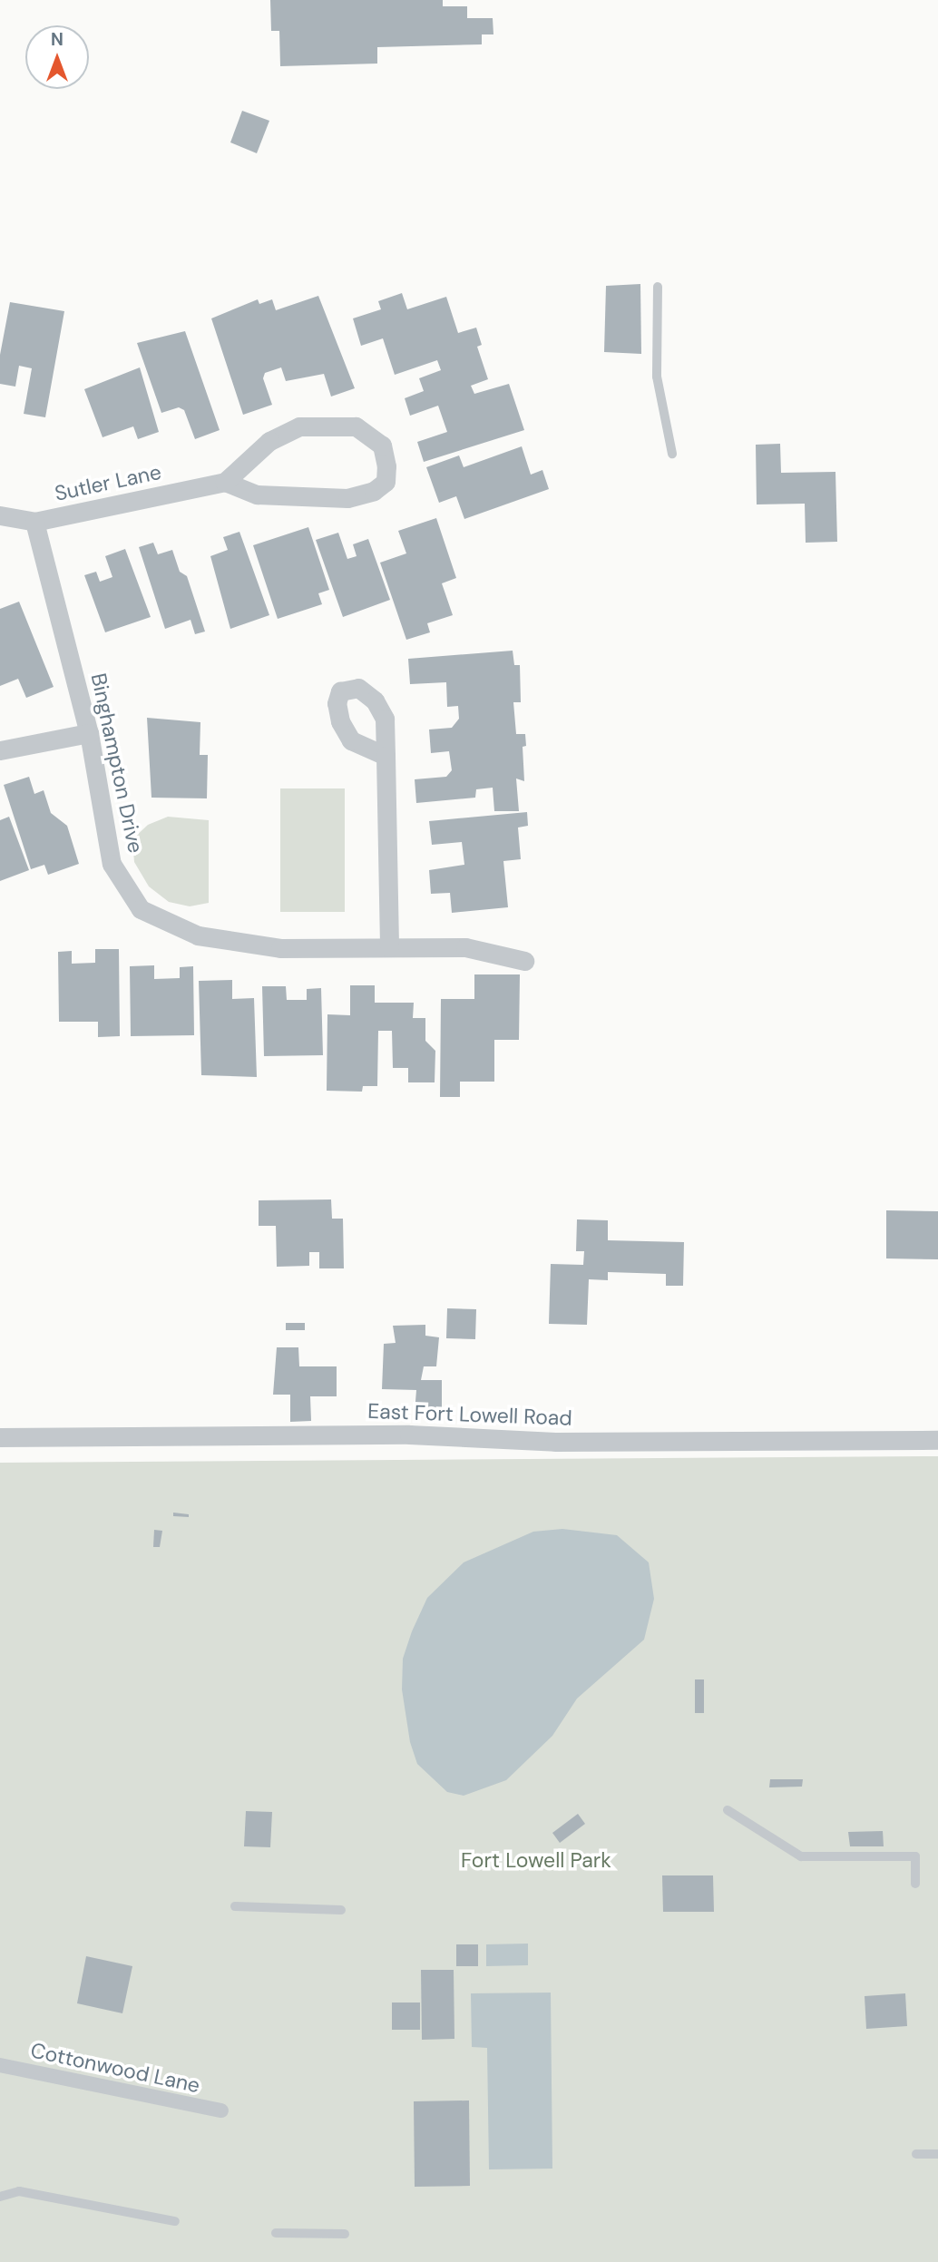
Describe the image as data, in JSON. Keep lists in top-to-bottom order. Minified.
{"streets":{"street":["Sutler Lane","Binghampton Drive","East Fort Lowell Road","Cottonwood Lane"]},"crossings":[["Sutler Lane","Binghampton Drive"]],"parks":["Fort Lowell Park"],"north":"top"}
